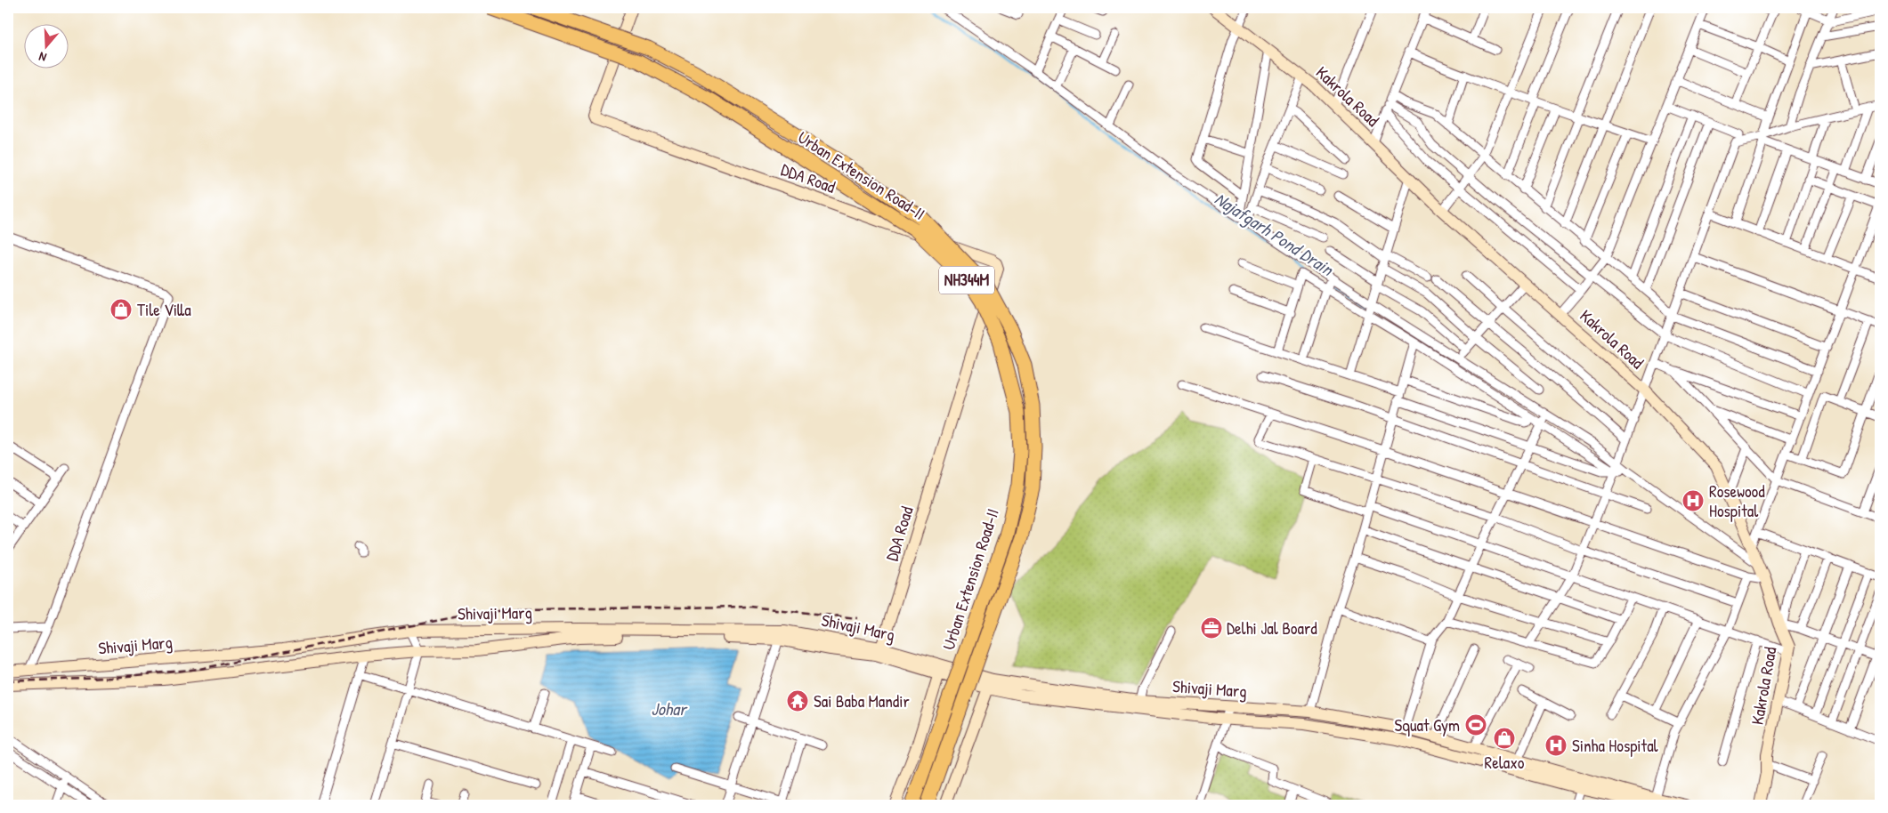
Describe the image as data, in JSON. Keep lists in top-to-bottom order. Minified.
{"streets":{"highway":["Urban Extension Road-II","NH344M"],"main road":["Kakrola Road","DDA Road","Shivaji Marg"]},"crossings":[["DDA Road","Shivaji Marg"]],"water":["Najafgarh Pond Drain","Johar"],"places":{"shop":["Tile Villa","Relaxo"],"hospital":["Rosewood Hospital","Sinha Hospital"],"office":["Delhi Jal Board"],"temple":["Sai Baba Mandir"],"sports":["Squat Gym"]},"north":"bottom"}
